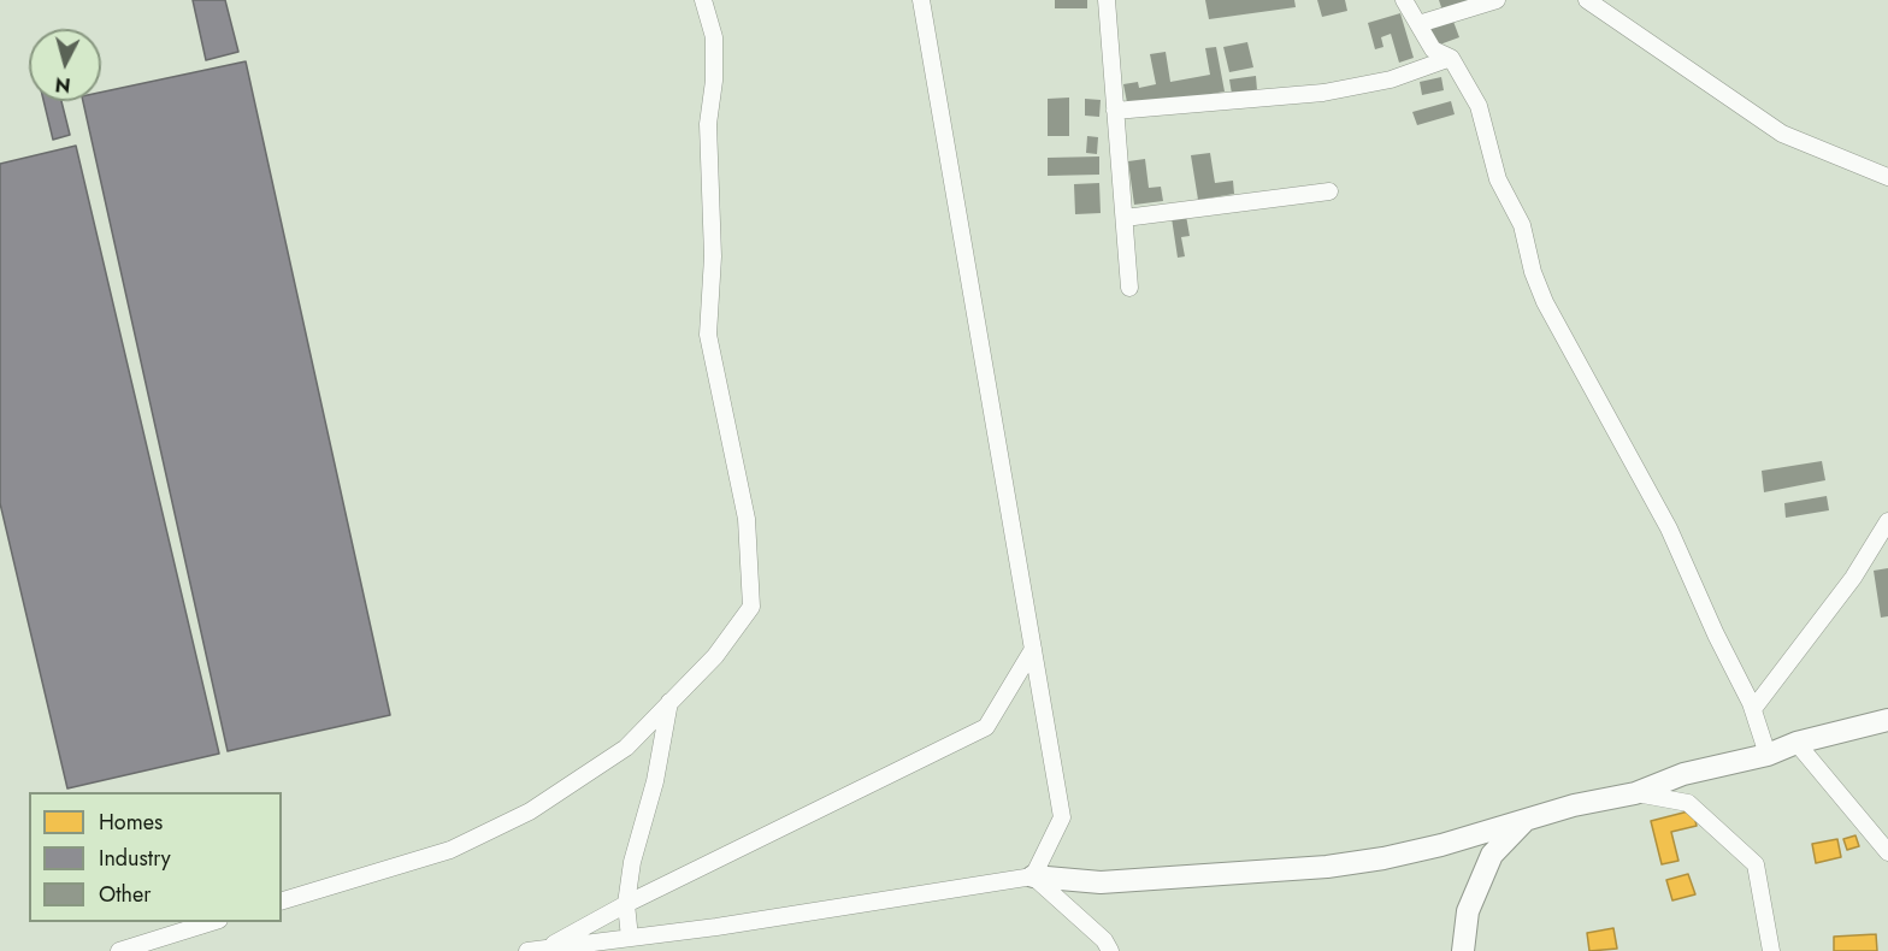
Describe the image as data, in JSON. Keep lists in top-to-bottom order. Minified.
{"legend":["Homes","Industry","Other"],"north":"bottom"}
